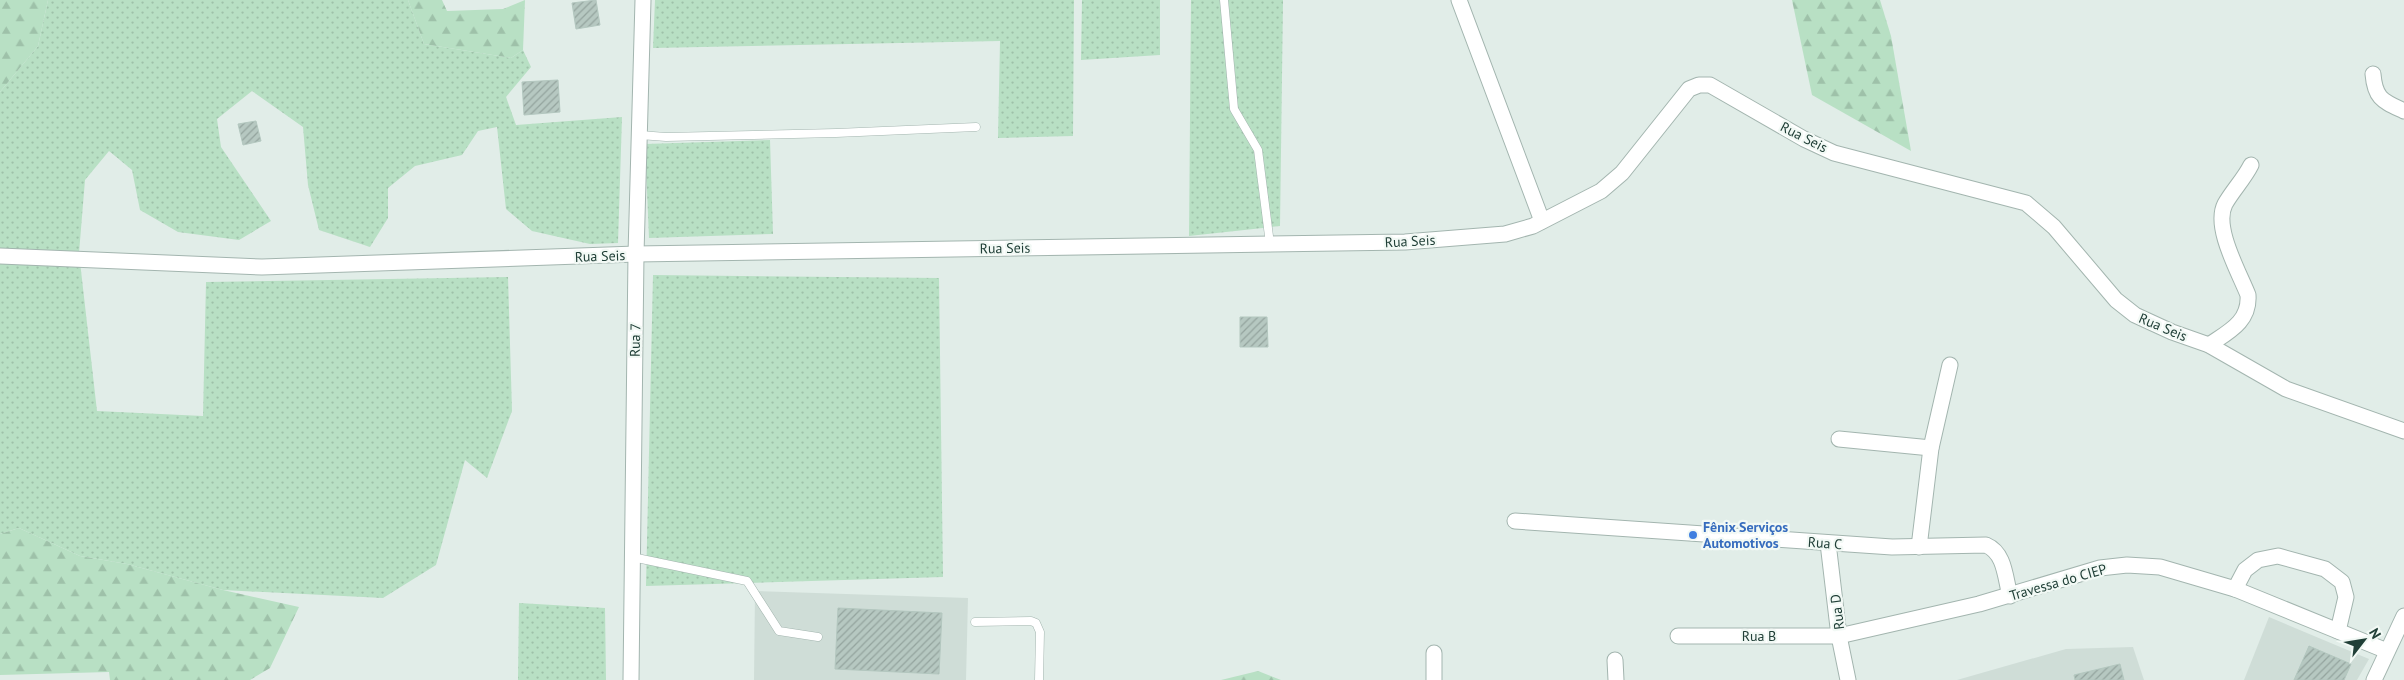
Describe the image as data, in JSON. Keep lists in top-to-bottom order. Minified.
{"streets":{"street":["Rua Seis","Rua 7","Rua C","Travessa do CIEP","Rua D","Rua B"]},"crossings":[["Rua Seis","Rua 7"],["Rua C","Travessa do CIEP"],["Rua C","Rua D"],["Travessa do CIEP","Rua D"],["Travessa do CIEP","Rua B"],["Rua D","Rua B"]],"places":["Fênix Serviços Automotivos"],"north":"top right"}
